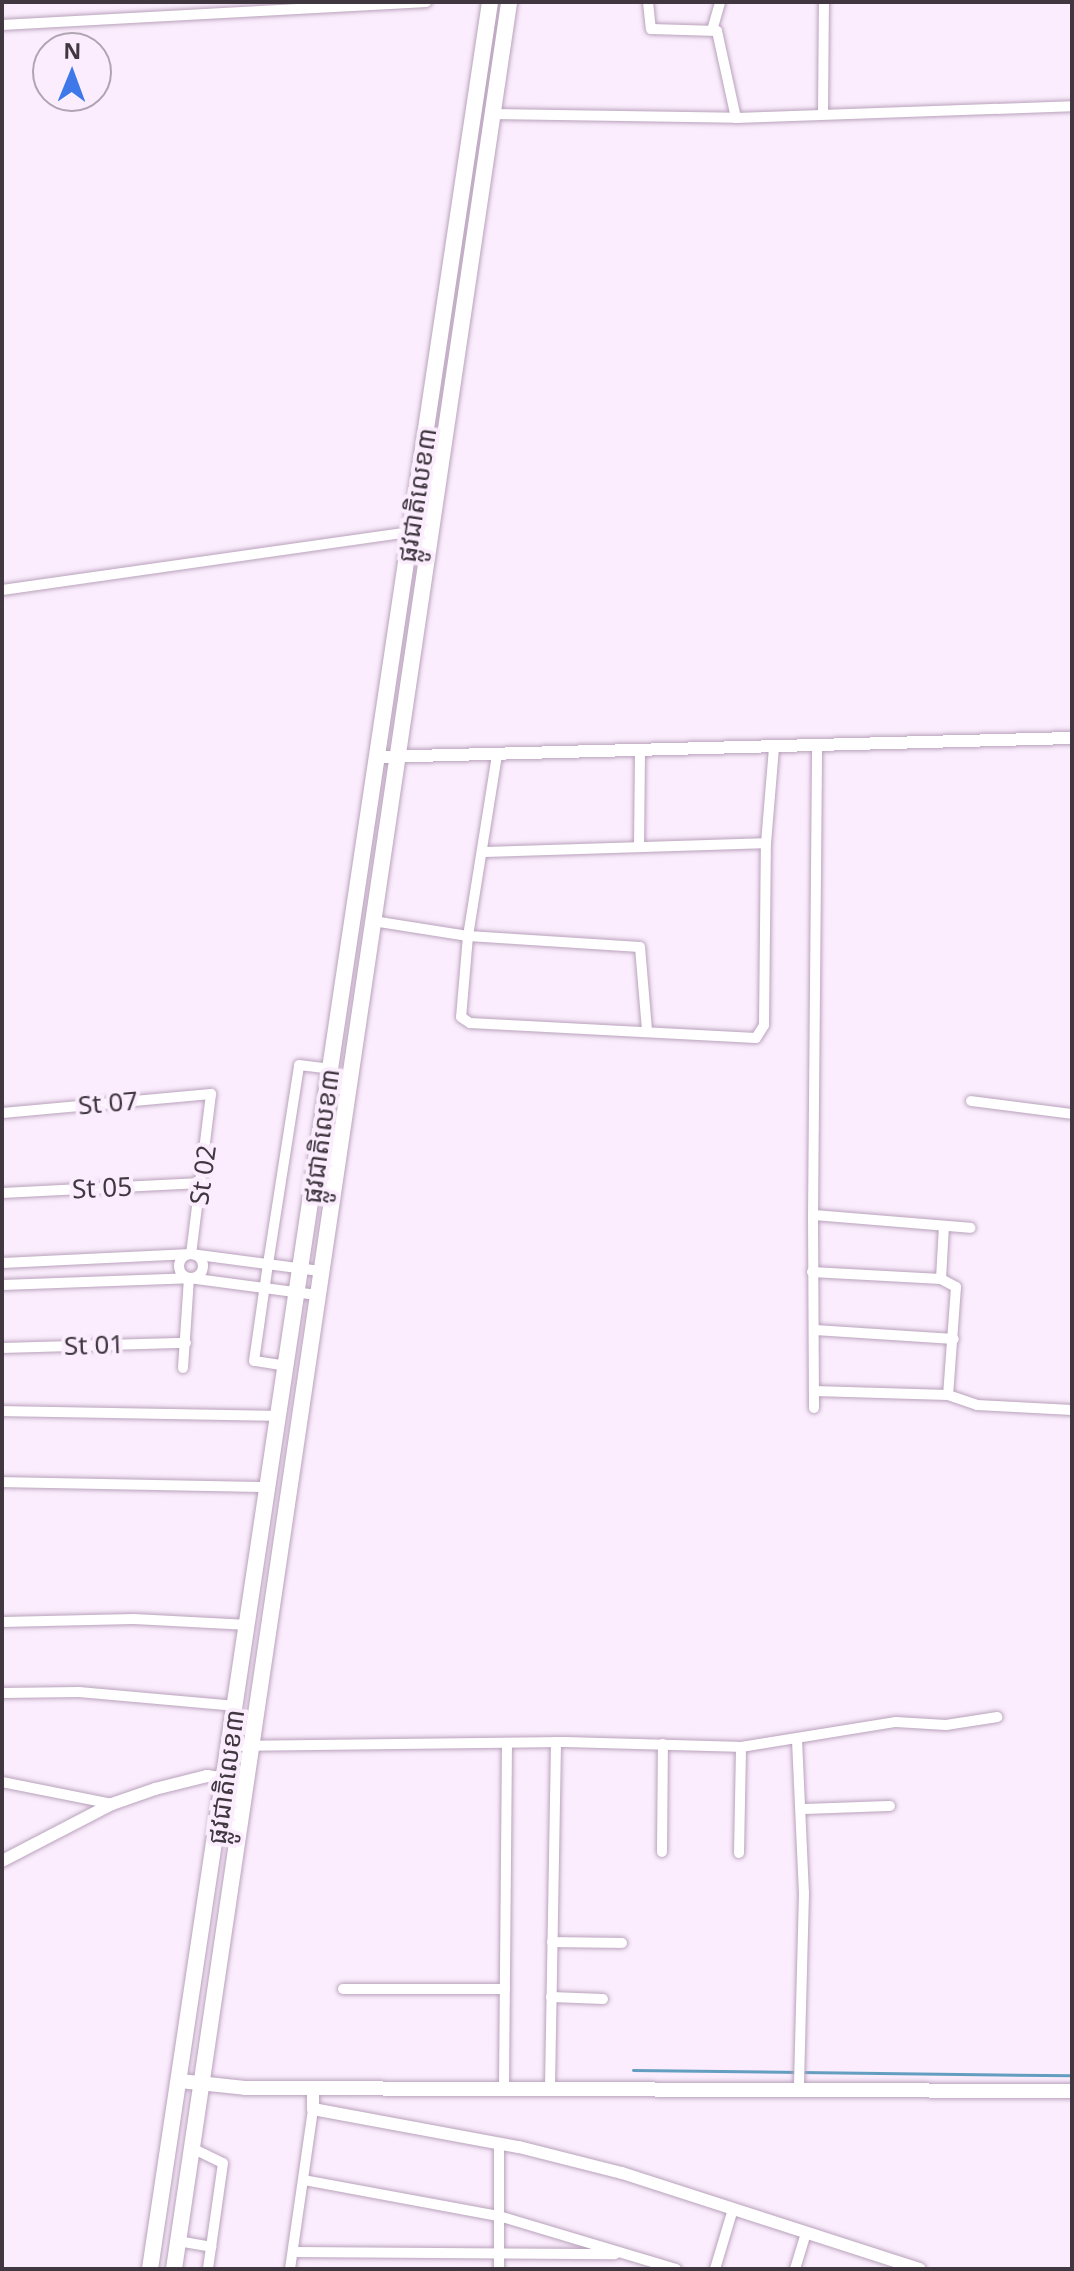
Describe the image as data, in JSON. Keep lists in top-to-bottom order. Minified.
{"streets":{"highway":["ផ្លូវជាតិលេខ៣"],"street":["St 07","St 02","St 05","St 01"]},"crossings":[["St 07","St 02"],["St 02","St 05"]],"north":"top"}
